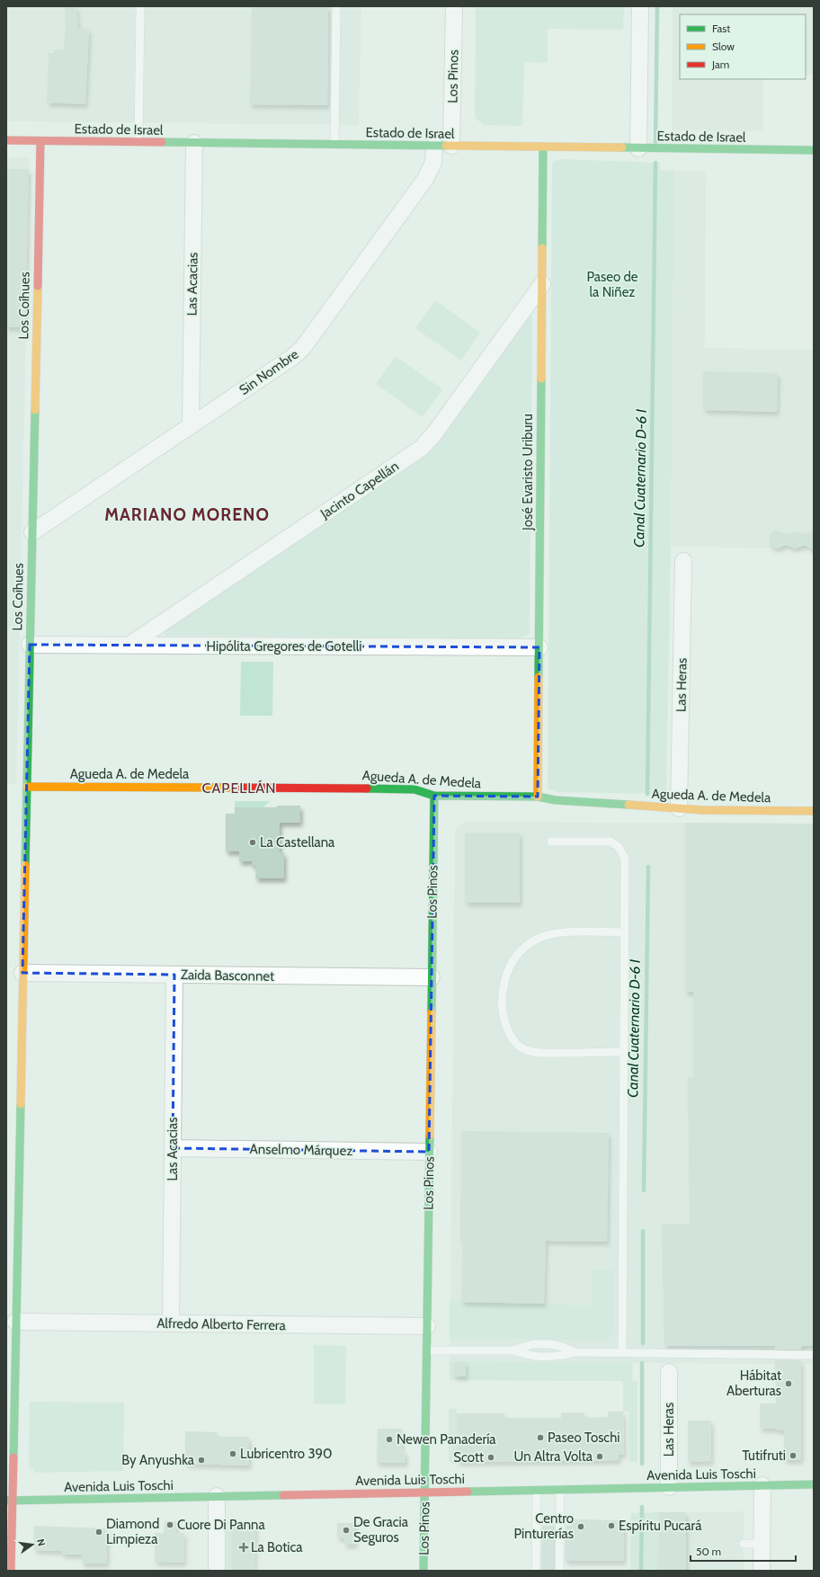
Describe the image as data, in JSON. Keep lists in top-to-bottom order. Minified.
{"streets":{"street":["Los Pinos","Estado de Israel","Las Acacias","Los Coíhues","Sin Nombre","José Evaristo Uriburu","Jacinto Capellán","Hipólita Gregores de Gotelli","Las Heras","Agueda A. de Medela","Zaida Basconnet","Anselmo Márquez","Alfredo Alberto Ferrera","Avenida Luis Toschi"]},"crossings":[["Los Pinos","Estado de Israel"],["Los Pinos","Agueda A. de Medela"],["Los Pinos","Zaida Basconnet"],["Los Pinos","Anselmo Márquez"],["Los Pinos","Alfredo Alberto Ferrera"],["Los Pinos","Avenida Luis Toschi"],["Estado de Israel","Las Acacias"],["Estado de Israel","Los Coíhues"],["Estado de Israel","Sin Nombre"],["Estado de Israel","José Evaristo Uriburu"],["Las Acacias","Sin Nombre"],["Las Acacias","Zaida Basconnet"],["Las Acacias","Anselmo Márquez"],["Las Acacias","Alfredo Alberto Ferrera"],["Los Coíhues","Sin Nombre"],["Los Coíhues","Hipólita Gregores de Gotelli"],["Los Coíhues","Agueda A. de Medela"],["Los Coíhues","Zaida Basconnet"],["Los Coíhues","Alfredo Alberto Ferrera"],["Los Coíhues","Avenida Luis Toschi"],["José Evaristo Uriburu","Jacinto Capellán"],["José Evaristo Uriburu","Hipólita Gregores de Gotelli"],["José Evaristo Uriburu","Agueda A. de Medela"],["Jacinto Capellán","Hipólita Gregores de Gotelli"],["Las Heras","Agueda A. de Medela"],["Las Heras","Avenida Luis Toschi"]],"districts":["MARIANO MORENO","CAPELLÁN"],"water":["Canal Cuaternario D-6 I"],"parks":["Paseo de la Niñez"],"places":{"other":["La Castellana","Hábitat Aberturas","Paseo Toschi","Newen Panadería","Lubricentro 390","Tutifruti","Un Altra Volta","Scott","By Anyushka","Cuore Di Panna","Espíritu Pucará","Centro Pinturerías","De Gracia Seguros","Diamond Limpieza"],"health":["La Botica"]},"legend":["Fast","Slow","Jam"],"scale_bar":"50 m","north":"right"}
